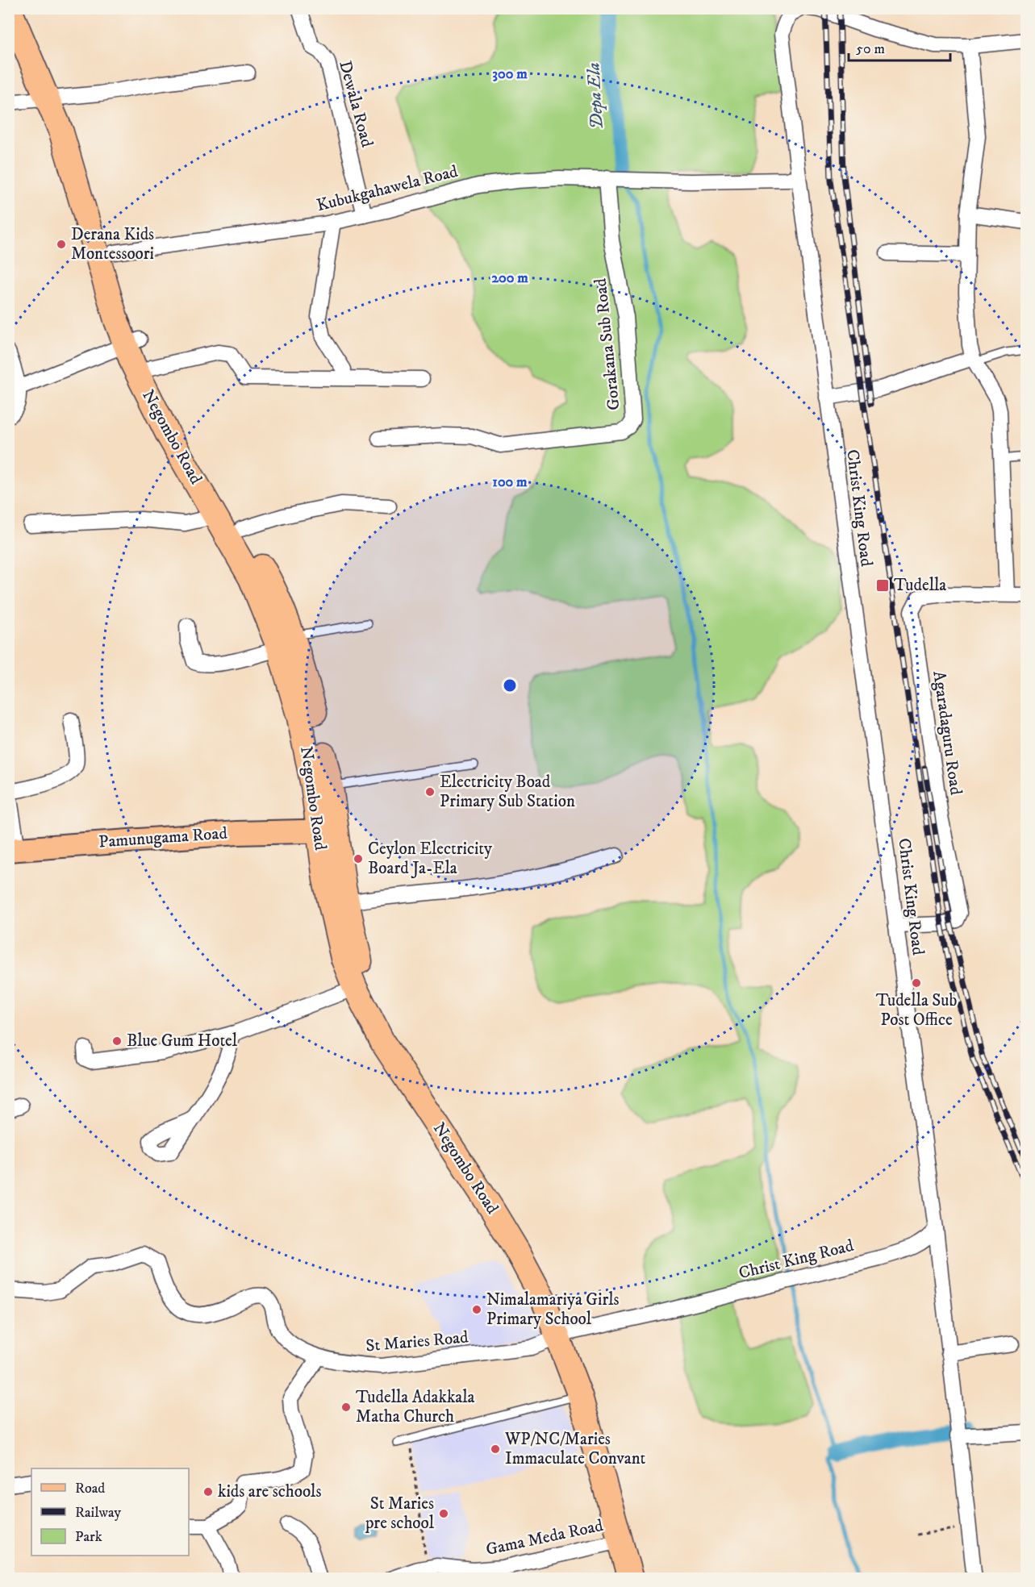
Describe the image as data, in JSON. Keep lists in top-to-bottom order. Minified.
{"streets":{"highway":["Negombo Road"],"main road":["Pamunugama Road"],"street":["Dewala Road","Kubukgahawela Road","Gorakana Sub Road","Christ King Road","Agaradaguru Road","St Maries Road","Gama Meda Road"]},"crossings":[["Dewala Road","Kubukgahawela Road"],["Kubukgahawela Road","Gorakana Sub Road"],["Kubukgahawela Road","Negombo Road"],["Kubukgahawela Road","Christ King Road"],["Negombo Road","Christ King Road"],["Negombo Road","Pamunugama Road"],["Negombo Road","St Maries Road"],["Negombo Road","Gama Meda Road"],["Christ King Road","Agaradaguru Road"],["Christ King Road","St Maries Road"]],"water":["Depa Ela"],"places":{"other":["Derana Kids Montessoori","Electricity Boad Primary Sub Station","Ceylon Electricity Board Ja-Ela","Tudella Sub Post Office","Blue Gum Hotel","Nimalamariya Girls Primary School","Tudella Adakkala Matha Church","WP/NC/Maries Immaculate Convant","kids are schools","St Maries pre school"],"transit":["Tudella"]},"legend":["Road","Railway","Park"],"scale_bar":"50 m","rings":["300 m","200 m","100 m"]}
